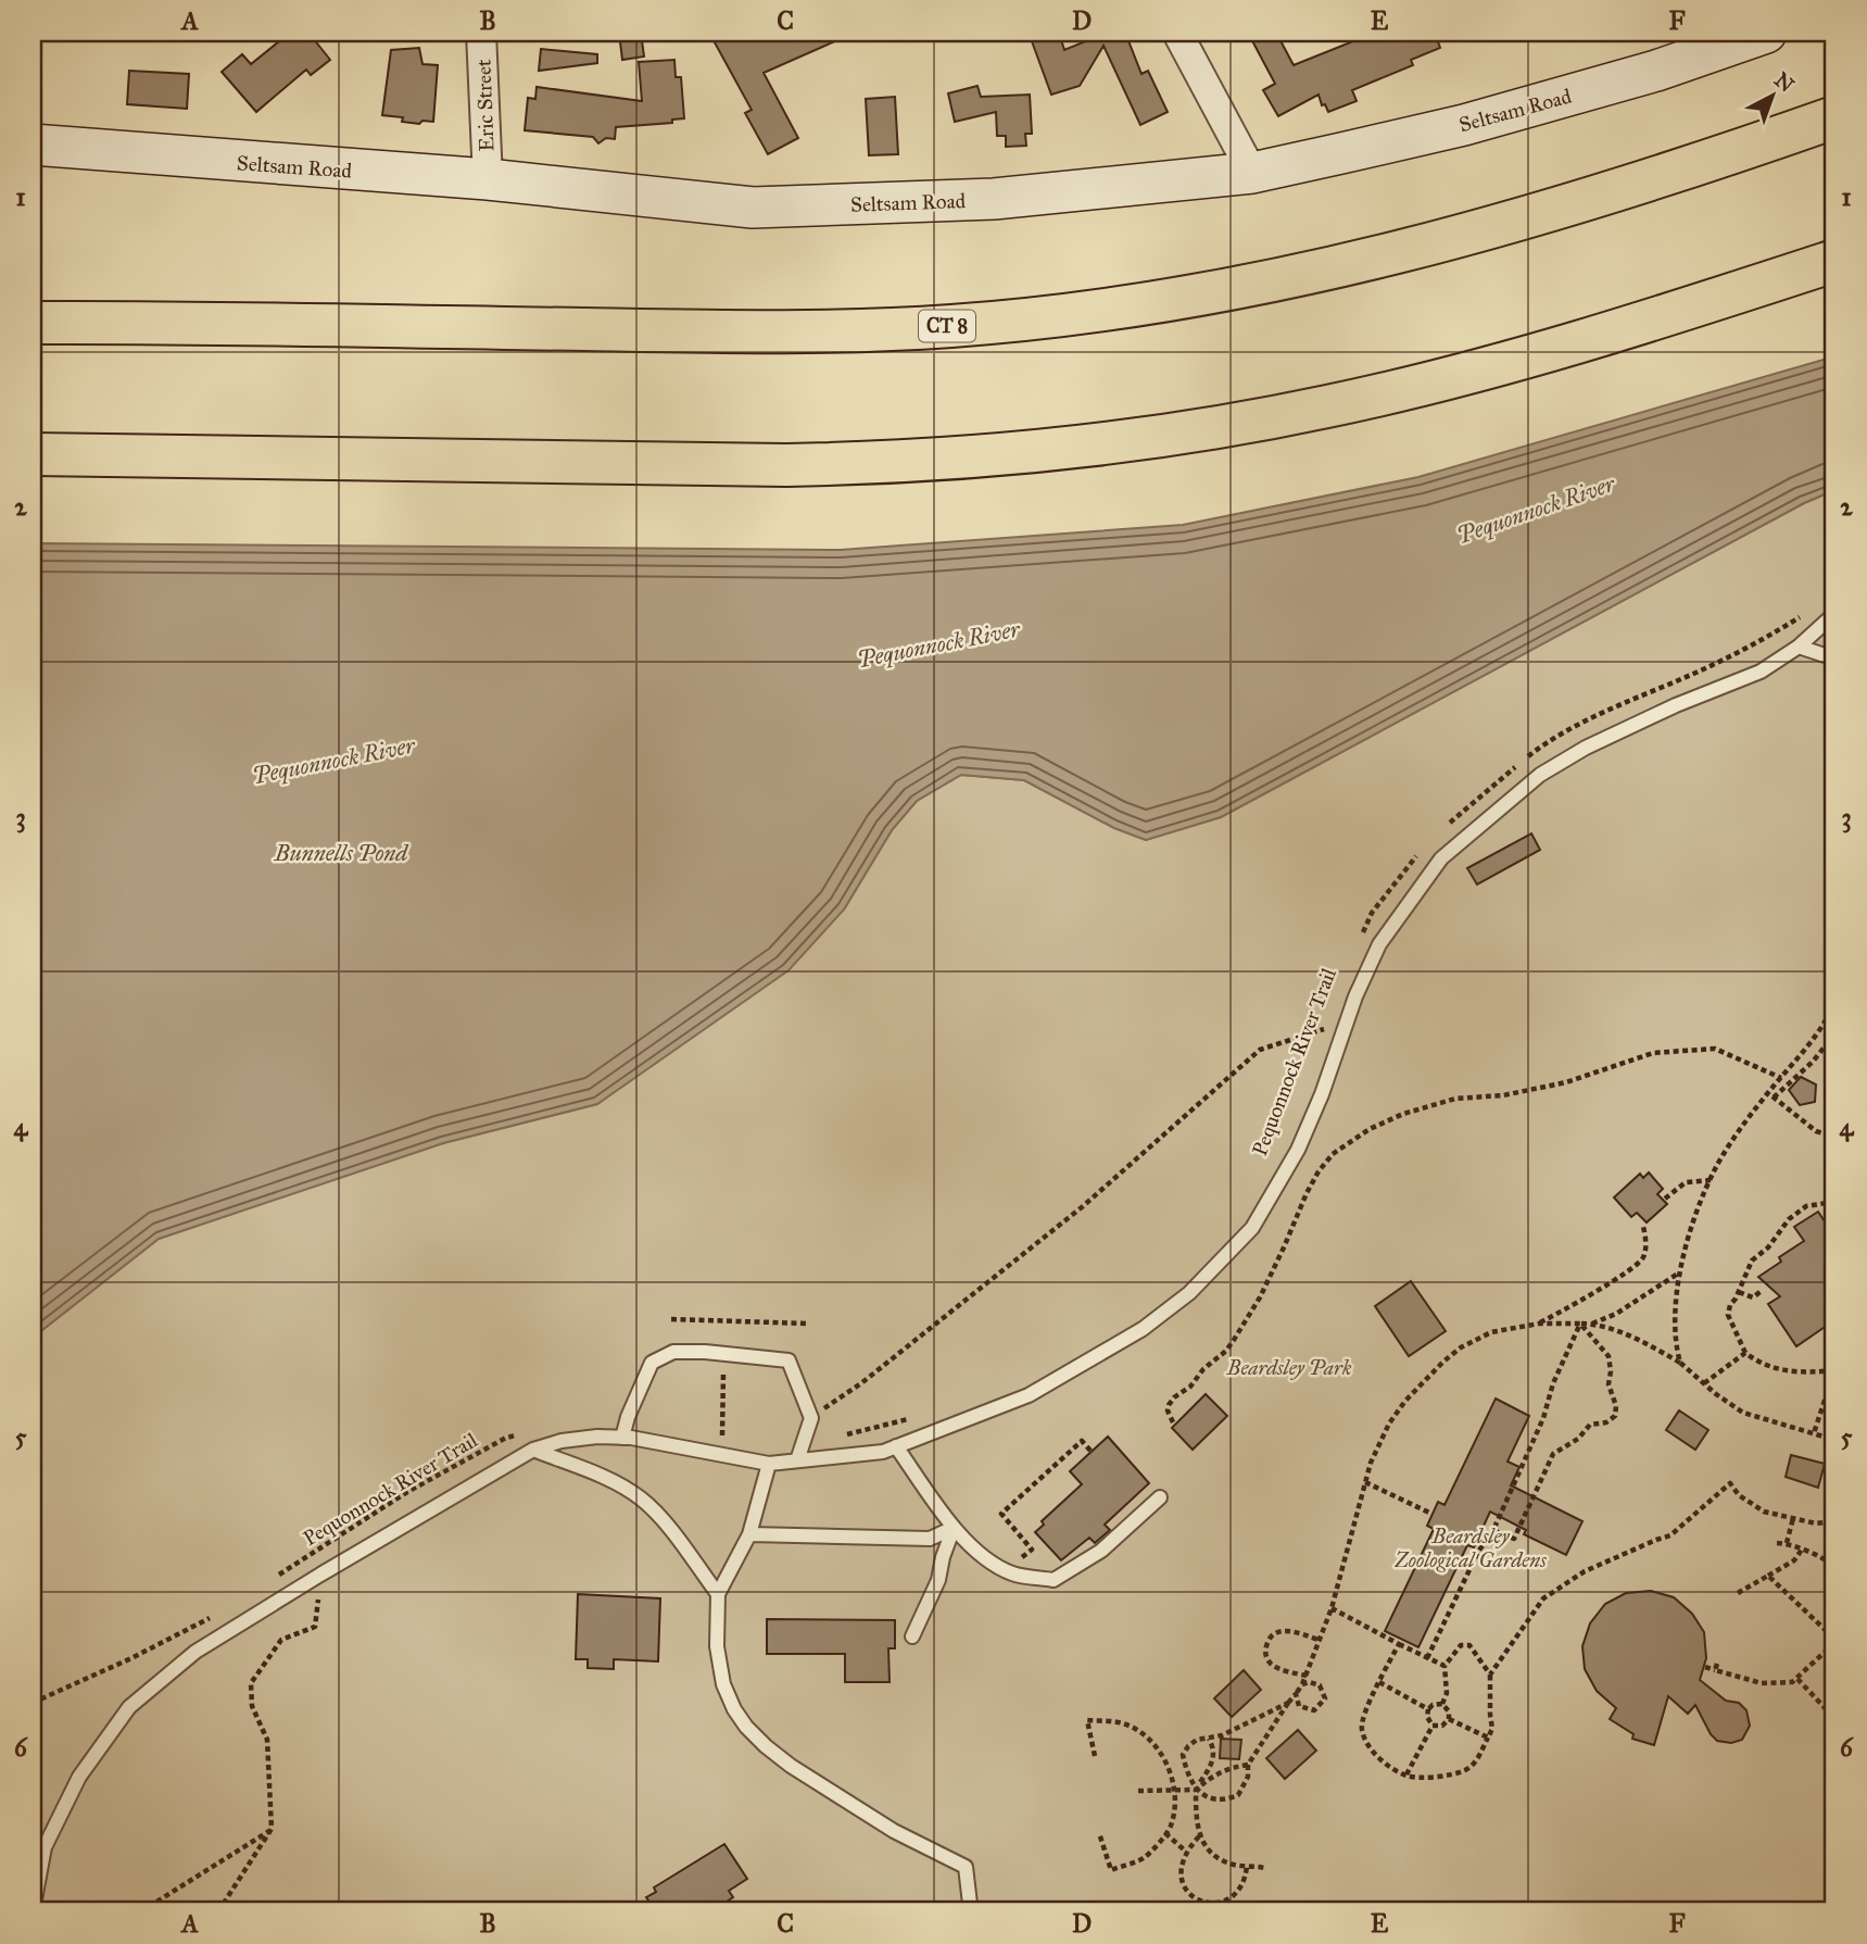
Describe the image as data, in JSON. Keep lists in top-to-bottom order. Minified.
{"streets":{"highway":["CT 8"],"main road":["Seltsam Road"],"street":["Eric Street"],"path":["Pequonnock River Trail"]},"crossings":[["Eric Street","Seltsam Road"]],"water":["Pequonnock River","Bunnells Pond"],"parks":["Beardsley Park","Beardsley Zoological Gardens"],"north":"top right","grid":{"columns":["A","B","C","D","E","F"],"rows":["1","2","3","4","5","6"]}}
